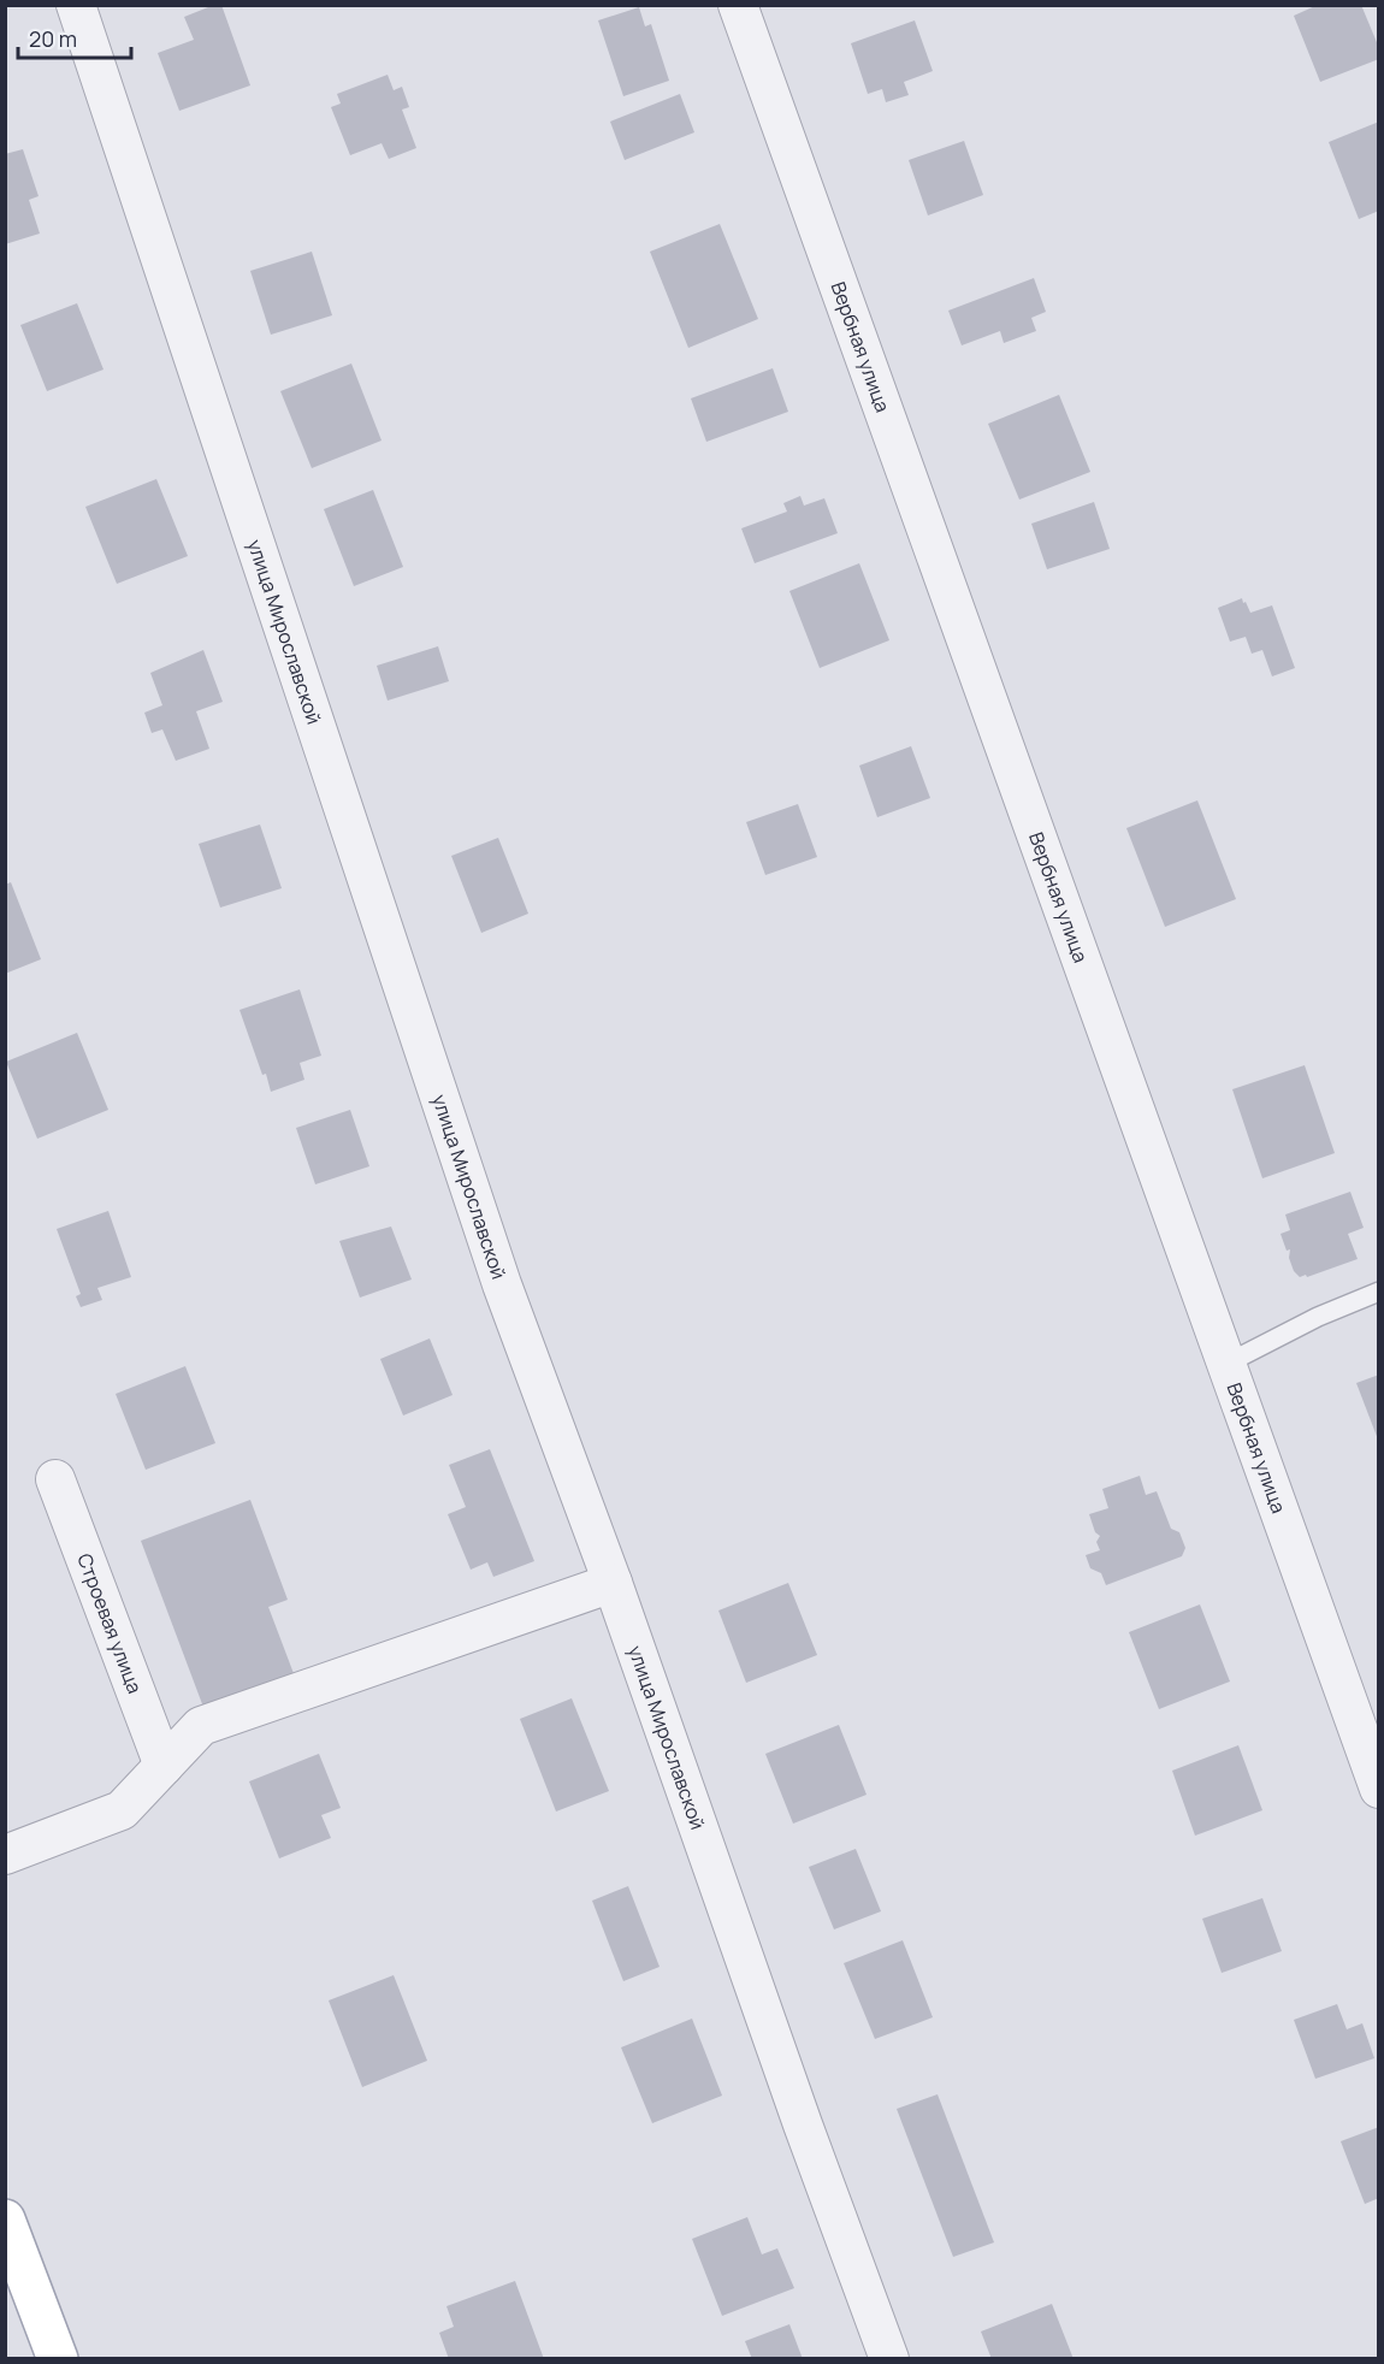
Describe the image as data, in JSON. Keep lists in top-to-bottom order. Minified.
{"streets":{"street":["Вербная улица","улица Мирославской","Строевая улица"]},"scale_bar":"20 m"}
